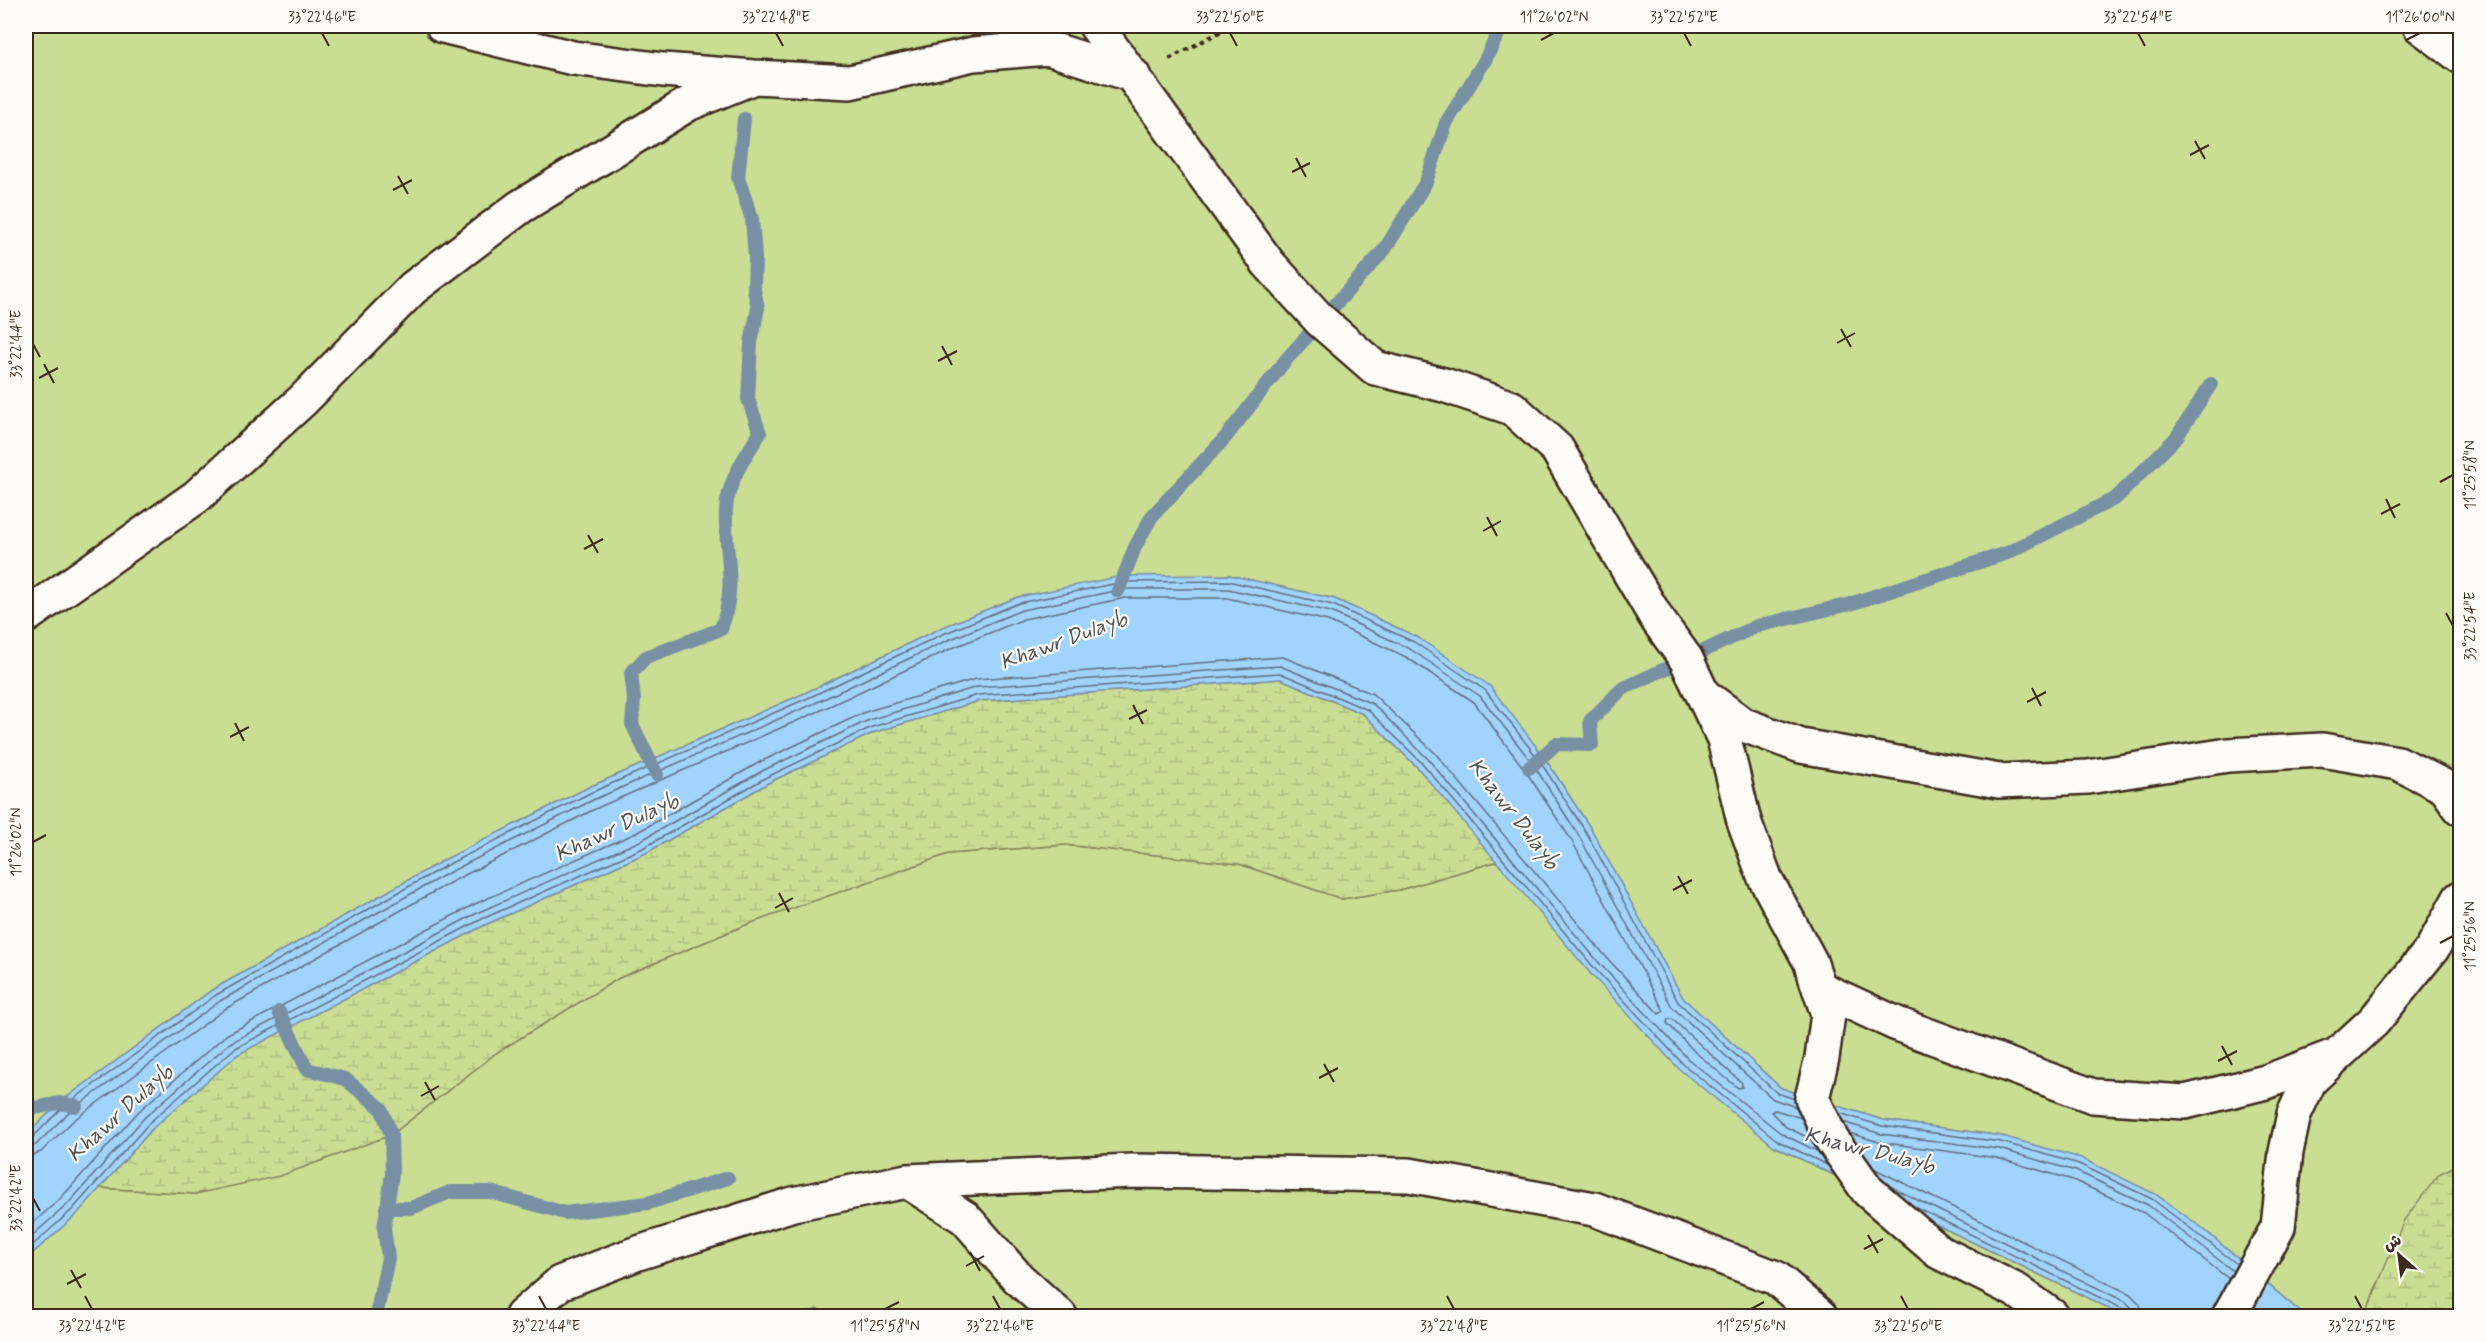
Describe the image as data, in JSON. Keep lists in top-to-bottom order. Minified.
{"water":["Khawr Dulayb"],"north":"top left","coordinates":["33°22'46\"E","33°22'48\"E","33°22'50\"E","11°26'02\"N","33°22'52\"E","33°22'54\"E","11°26'00\"N","33°22'44\"E","11°25'58\"N","11°25'56\"N","33°22'42\"E"]}
